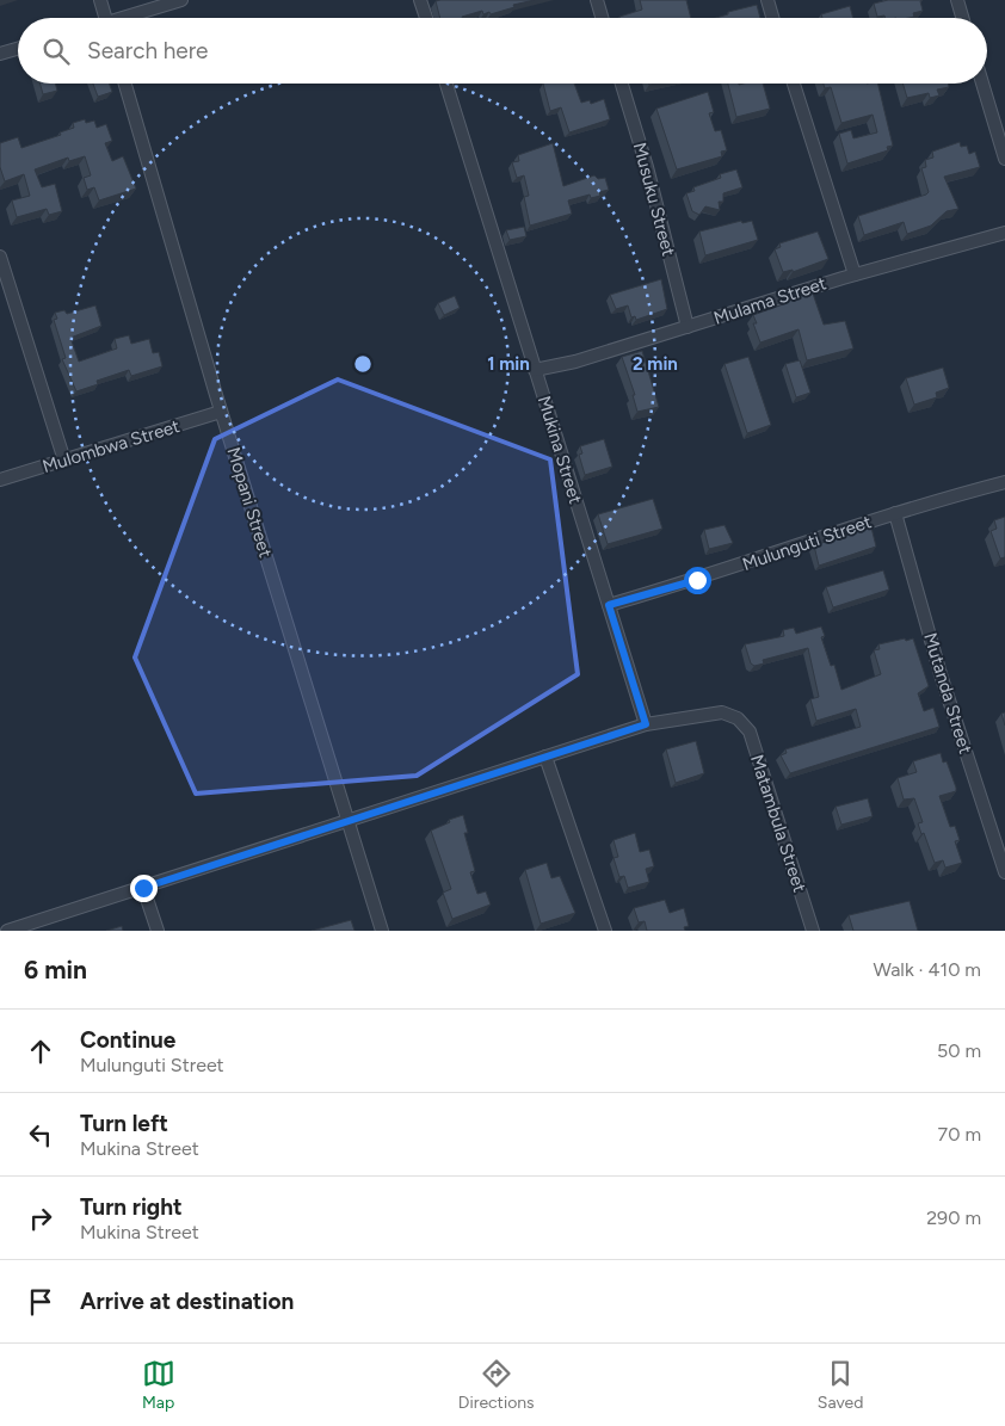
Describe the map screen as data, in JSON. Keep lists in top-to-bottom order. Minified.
{"streets":{"street":["Musuku Street","Mulama Street","Mulombwa Street","Mukina Street","Mopani Street","Mulunguti Street","Mutanda Street","Matambula Street"]},"crossings":[["Musuku Street","Mulama Street"],["Mulama Street","Mukina Street"],["Mulombwa Street","Mopani Street"],["Mukina Street","Mulunguti Street"],["Mukina Street","Matambula Street"],["Mulunguti Street","Mutanda Street"]],"page":{"search":"Search here","heading":["6 min","Walk · 410 m"],"list":[["Continue","Mulunguti Street","50 m"],["Turn left","Mukina Street","70 m"],["Turn right","Mukina Street","290 m"],"Arrive at destination"],"nav":["Map","Directions","Saved"]},"rings":["1 min","2 min"]}
